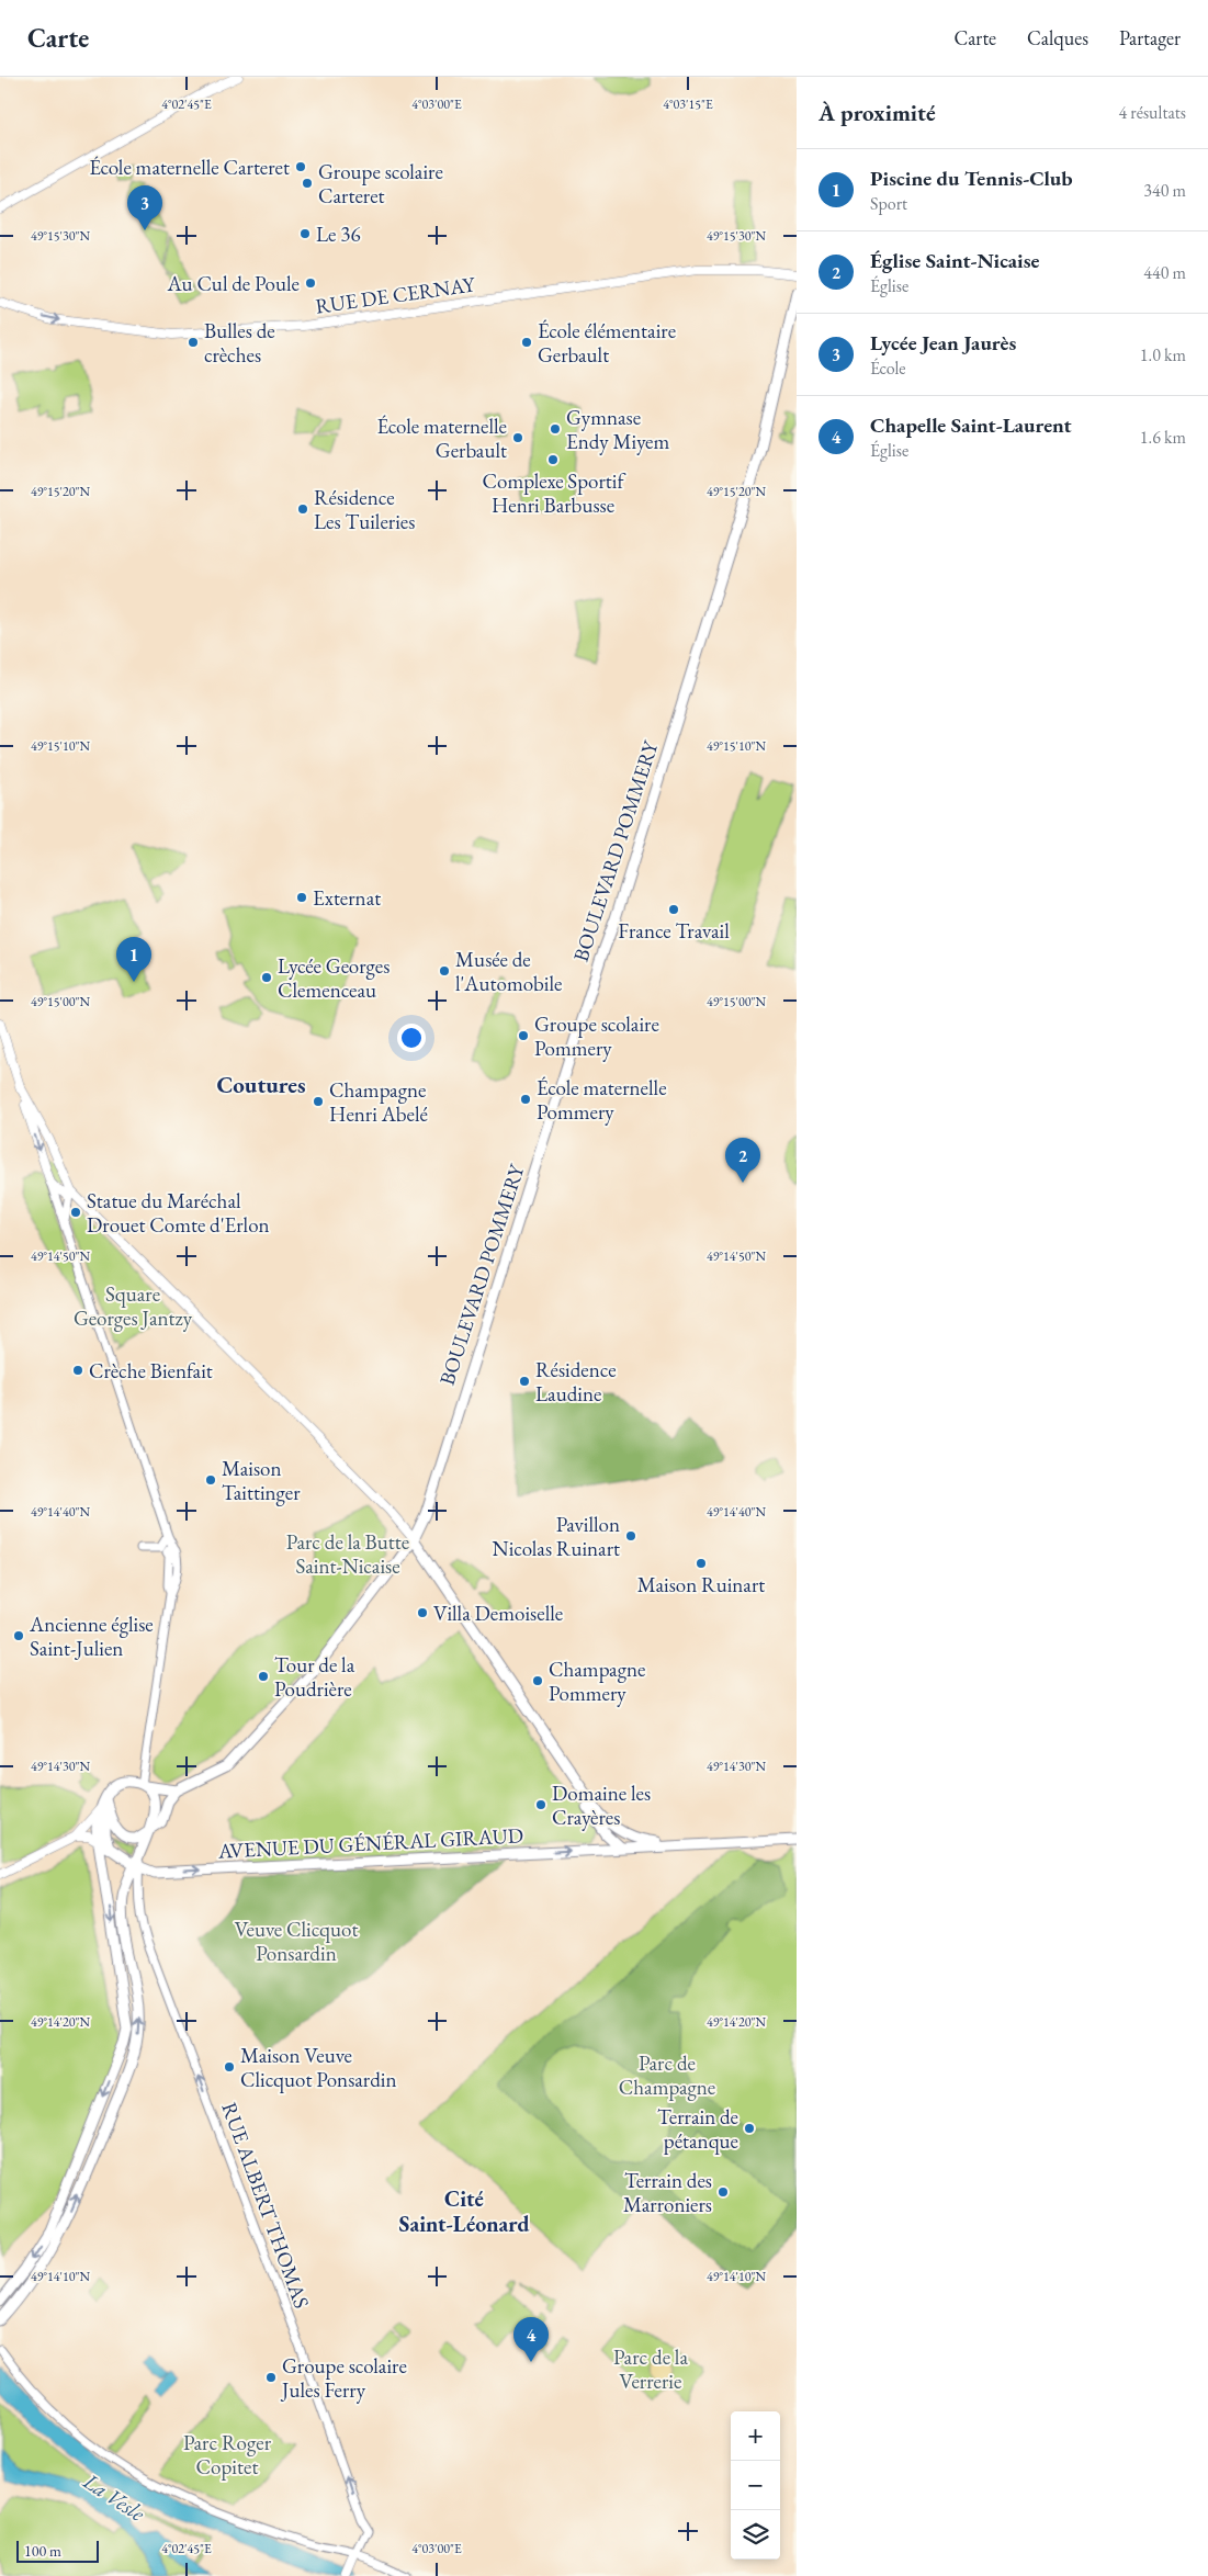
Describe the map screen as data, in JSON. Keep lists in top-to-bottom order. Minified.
{"streets":{"main road":["RUE DE CERNAY","BOULEVARD POMMERY","AVENUE DU GÉNÉRAL GIRAUD","RUE ALBERT THOMAS"]},"crossings":[["AVENUE DU GÉNÉRAL GIRAUD","RUE ALBERT THOMAS"]],"one_way":["RUE DE CERNAY","AVENUE DU GÉNÉRAL GIRAUD","RUE ALBERT THOMAS"],"districts":["Coutures","Cité Saint-Léonard"],"water":["La Vesle"],"parks":["Square Georges Jantzy","Parc de la Butte Saint-Nicaise","Veuve Clicquot Ponsardin","Parc de Champagne","Parc de la Verrerie","Parc Roger Copitet"],"places":["École maternelle Carteret","Groupe scolaire Carteret","Le 36","Au Cul de Poule","Bulles de crèches","École élémentaire Gerbault","Gymnase Endy Miyem","École maternelle Gerbault","Complexe Sportif Henri Barbusse","Résidence Les Tuileries","Externat","France Travail","Musée de l'Automobile","Lycée Georges Clemenceau","Groupe scolaire Pommery","École maternelle Pommery","Champagne Henri Abelé","Statue du Maréchal Drouet Comte d'Erlon","Crèche Bienfait","Résidence Laudine","Maison Taittinger","Pavillon Nicolas Ruinart","Maison Ruinart","Villa Demoiselle","Ancienne église Saint-Julien","Tour de la Poudrière","Champagne Pommery","Domaine les Crayères","Maison Veuve Clicquot Ponsardin","Terrain de pétanque","Terrain des Marroniers","Groupe scolaire Jules Ferry"],"scale_bar":"100 m","page":{"header":"Carte","nav":["Carte","Calques","Partager"],"heading":["À proximité","4 résultats"],"list":[{"mark":"1","name":"Piscine du Tennis-Club","note":"Sport","value":"340 m"},{"mark":"2","name":"Église Saint-Nicaise","note":"Église","value":"440 m"},{"mark":"3","name":"Lycée Jean Jaurès","note":"École","value":"1.0 km"},{"mark":"4","name":"Chapelle Saint-Laurent","note":"Église","value":"1.6 km"}],"pins":["3","1","2","4"],"map_buttons":["+","−"],"scale":"100 m"},"coordinates":["4°02'45\"E","4°03'00\"E","4°03'15\"E","49°15'30\"N","49°15'20\"N","49°15'10\"N","49°15'00\"N","49°14'50\"N","49°14'40\"N","49°14'30\"N","49°14'20\"N","49°14'10\"N"]}
